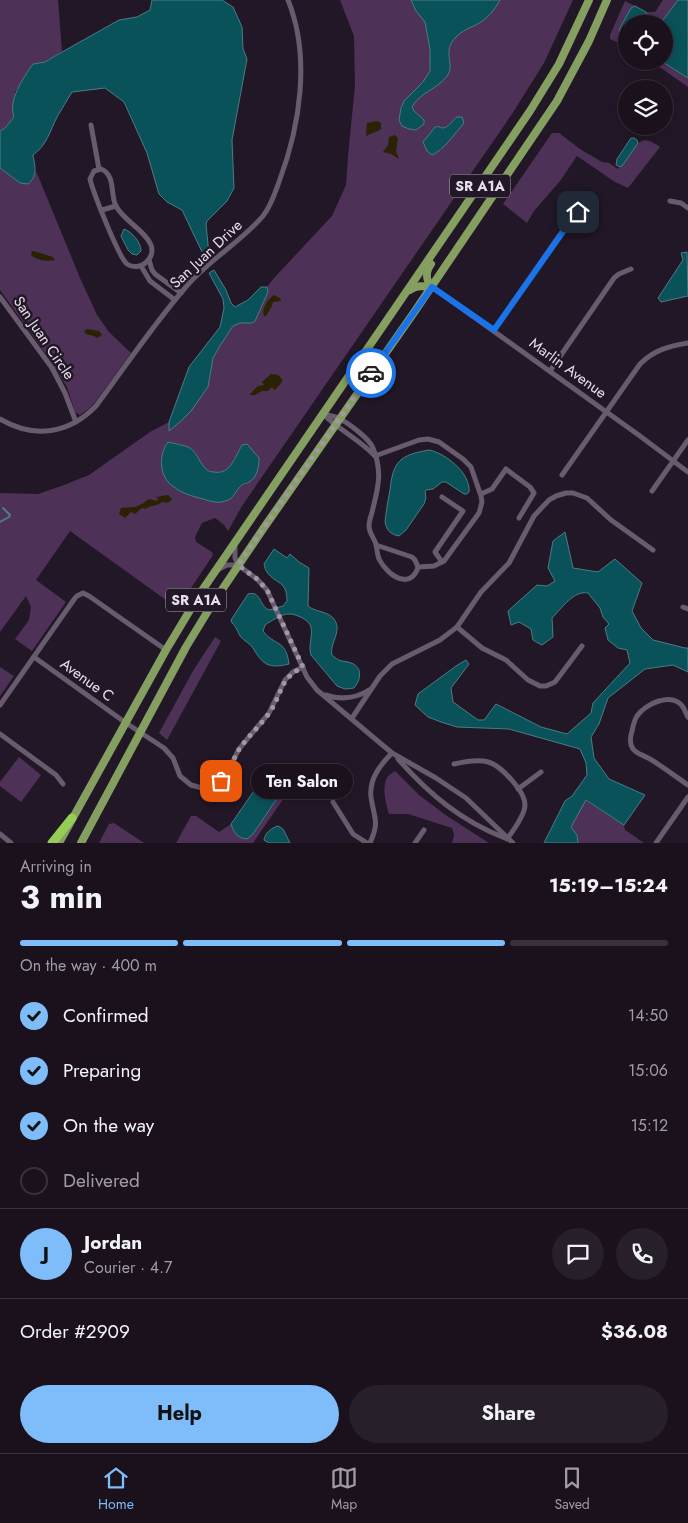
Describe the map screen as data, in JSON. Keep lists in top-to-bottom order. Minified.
{"streets":{"main road":["SR A1A"],"street":["San Juan Drive","San Juan Circle","Marlin Avenue","Avenue C"]},"crossings":[["SR A1A","Marlin Avenue"],["SR A1A","Avenue C"],["San Juan Drive","San Juan Circle"]],"places":["Ten Salon"],"page":{"bubble":"Ten Salon","heading":["3 min","Arriving in","15:19–15:24"],"panel":["Jordan","Courier · 4.7","Order #2909","$36.08"],"bar":"On the way · 400 m","list":[["Confirmed","14:50"],["Preparing","15:06"],["On the way","15:12"],"Delivered"],"round":"J","buttons":["Help","Share"],"tabs":["Home","Map","Saved"]}}
